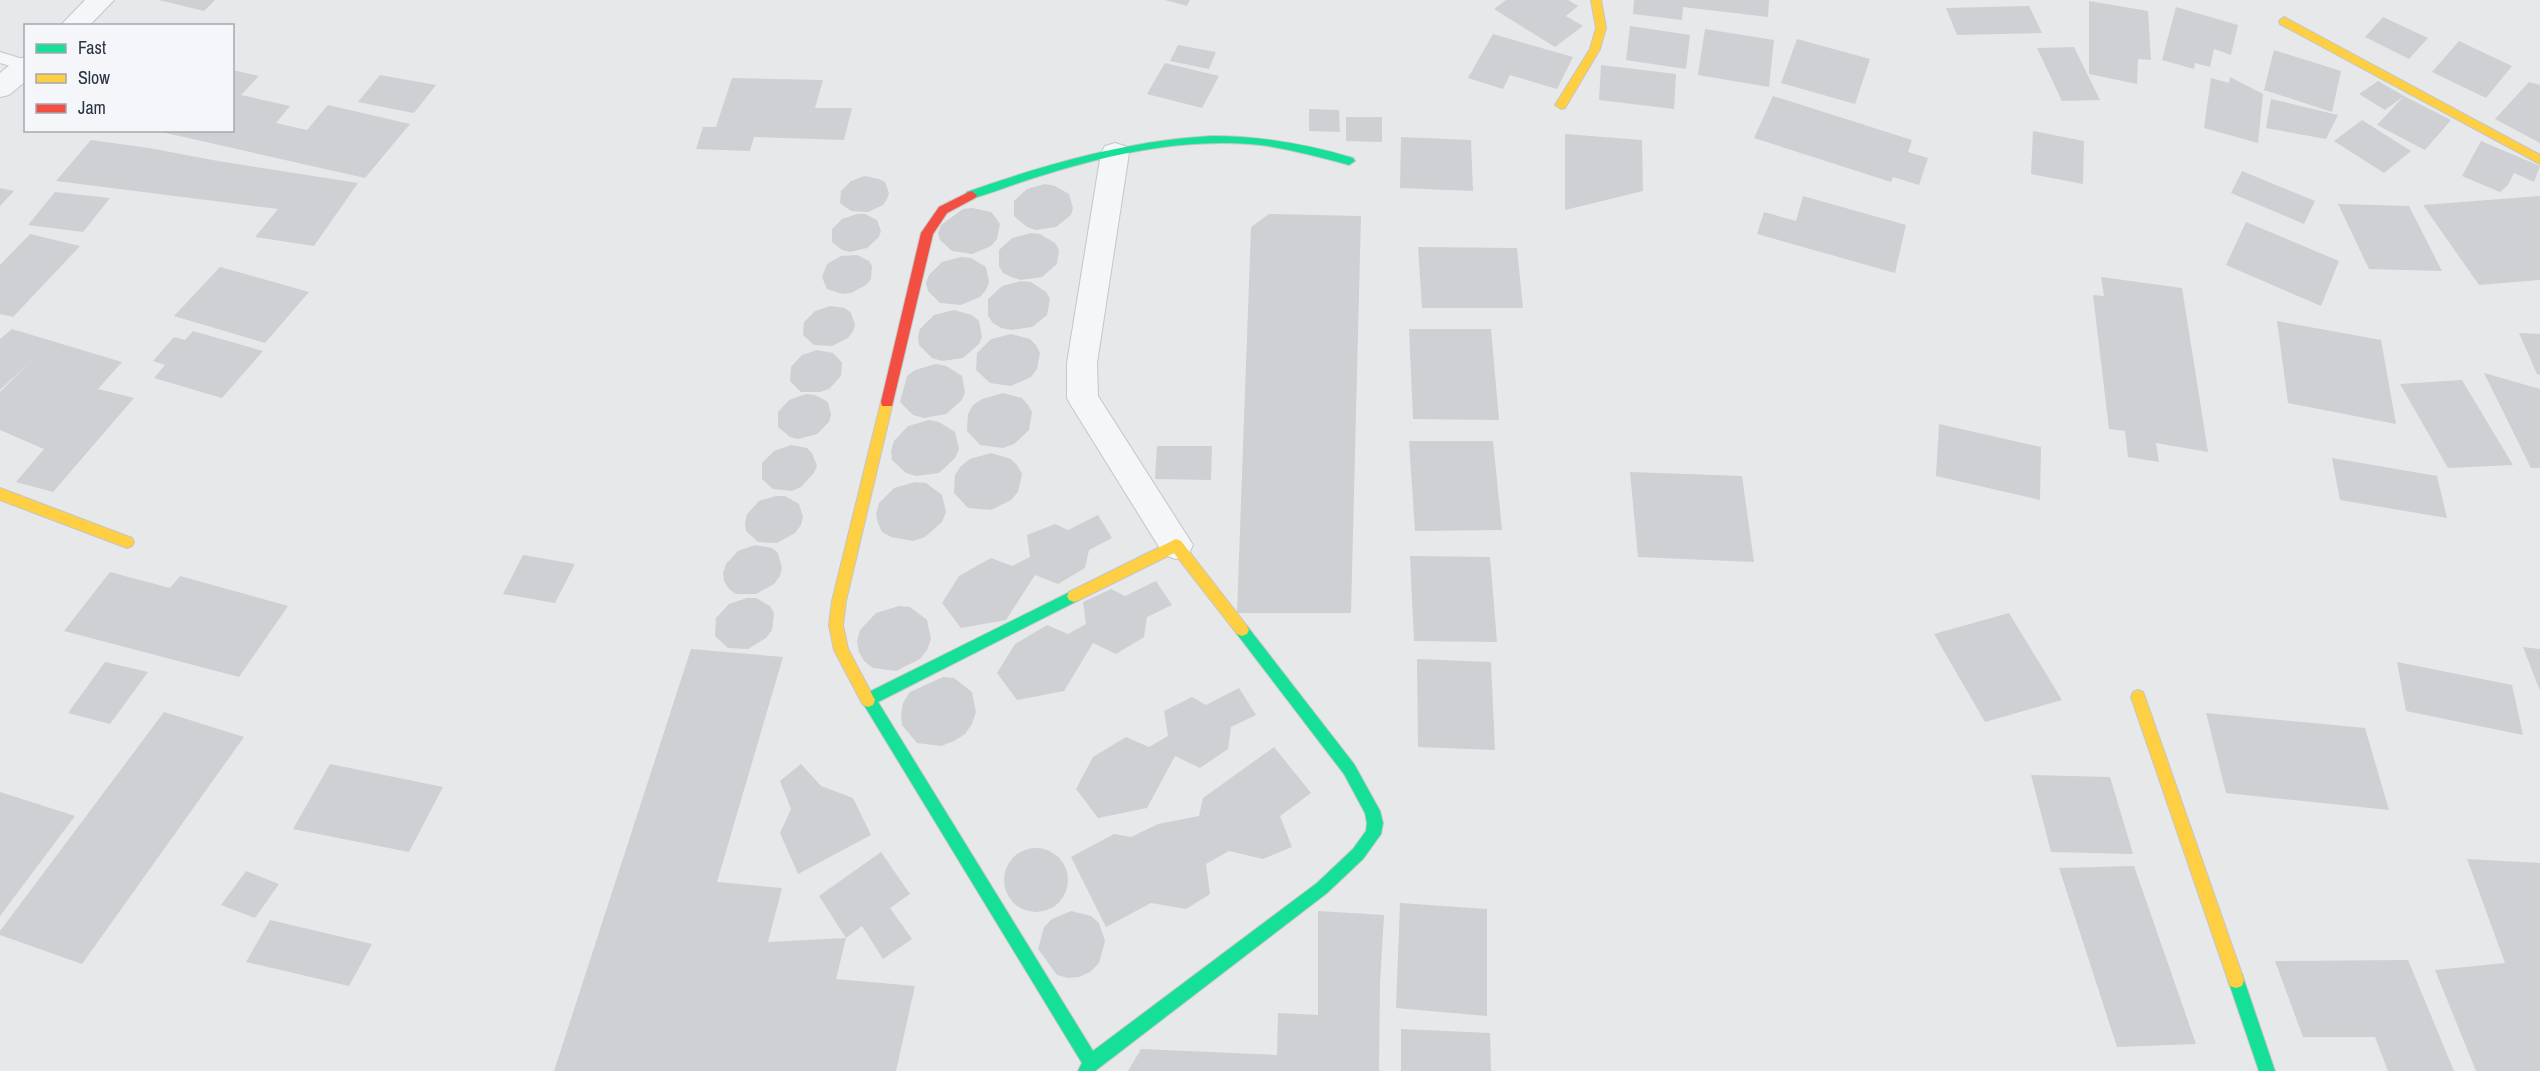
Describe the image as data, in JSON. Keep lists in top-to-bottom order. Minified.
{"legend":["Fast","Slow","Jam"]}
